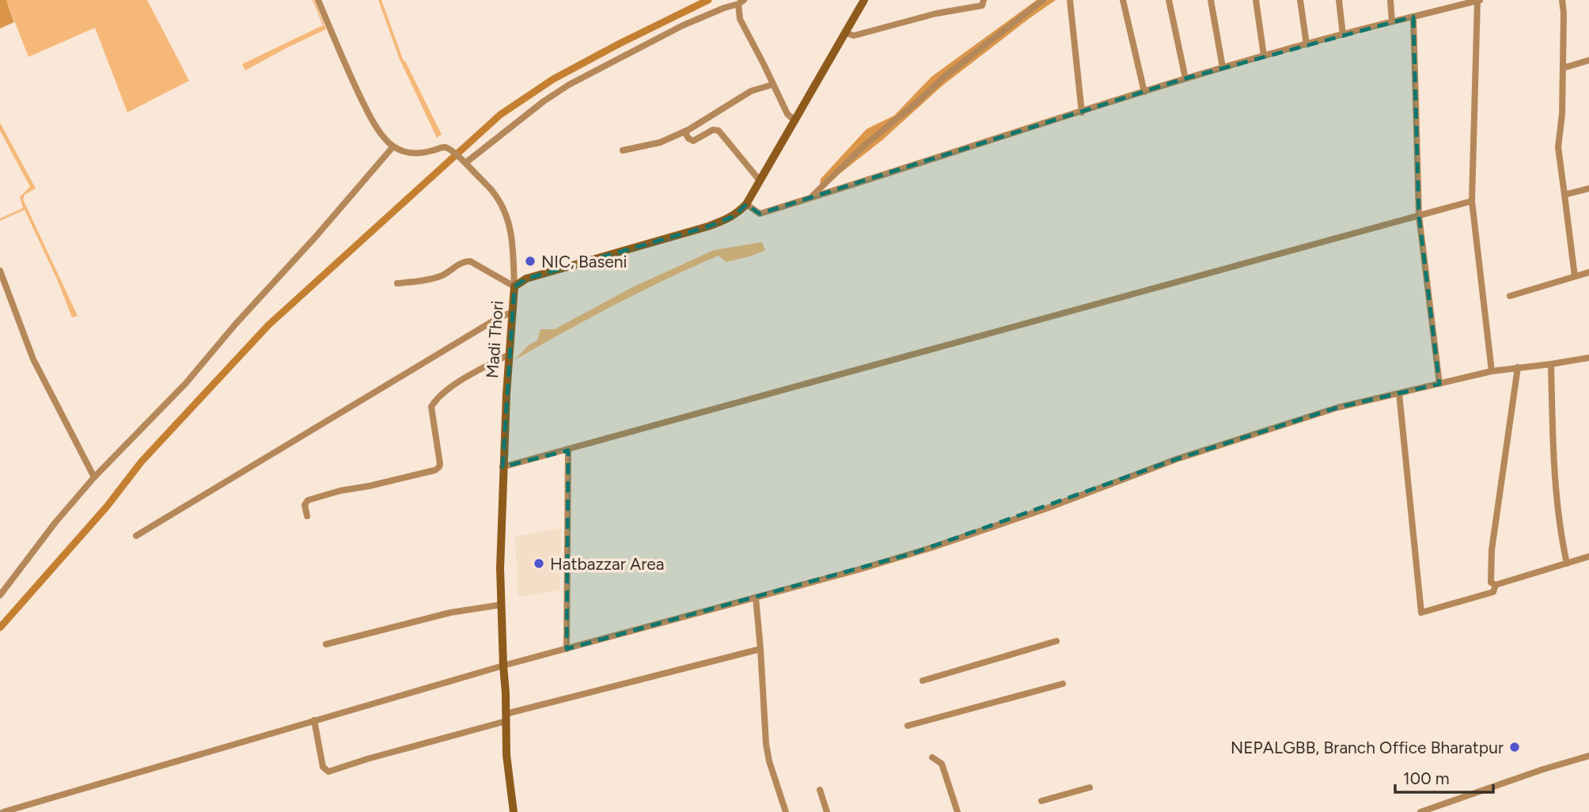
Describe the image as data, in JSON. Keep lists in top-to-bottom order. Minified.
{"streets":{"main road":["Madi Thori"]},"places":["NIC, Baseni","Hatbazzar Area","NEPALGBB, Branch Office Bharatpur"],"scale_bar":"100 m"}
